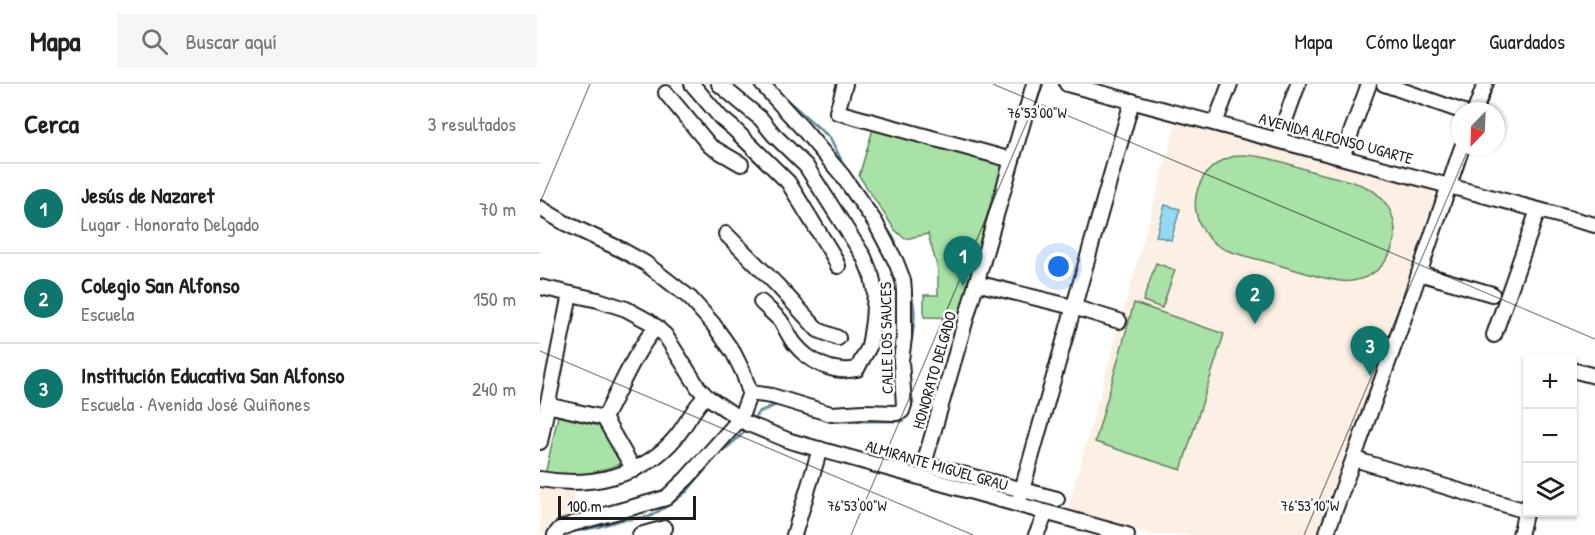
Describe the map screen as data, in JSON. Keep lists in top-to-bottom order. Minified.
{"streets":{"street":["AVENIDA ALFONSO UGARTE","CALLE LOS SAUCES","HONORATO DELGADO","ALMIRANTE MIGUEL GRAU"]},"scale_bar":"100 m","north":"bottom left","page":{"header":"Mapa","search":"Buscar aquí","nav":["Mapa","Cómo llegar","Guardados"],"heading":["Cerca","3 resultados"],"list":[{"mark":"1","name":"Jesús de Nazaret","note":"Lugar · Honorato Delgado","value":"70 m"},{"mark":"2","name":"Colegio San Alfonso","note":"Escuela","value":"150 m"},{"mark":"3","name":"Institución Educativa San Alfonso","note":"Escuela · Avenida José Quiñones","value":"240 m"}],"pins":["1","2","3"],"map_buttons":["+","−"],"scale":"100 m"},"coordinates":["76°53'00\"W","76°53'10\"W"]}
